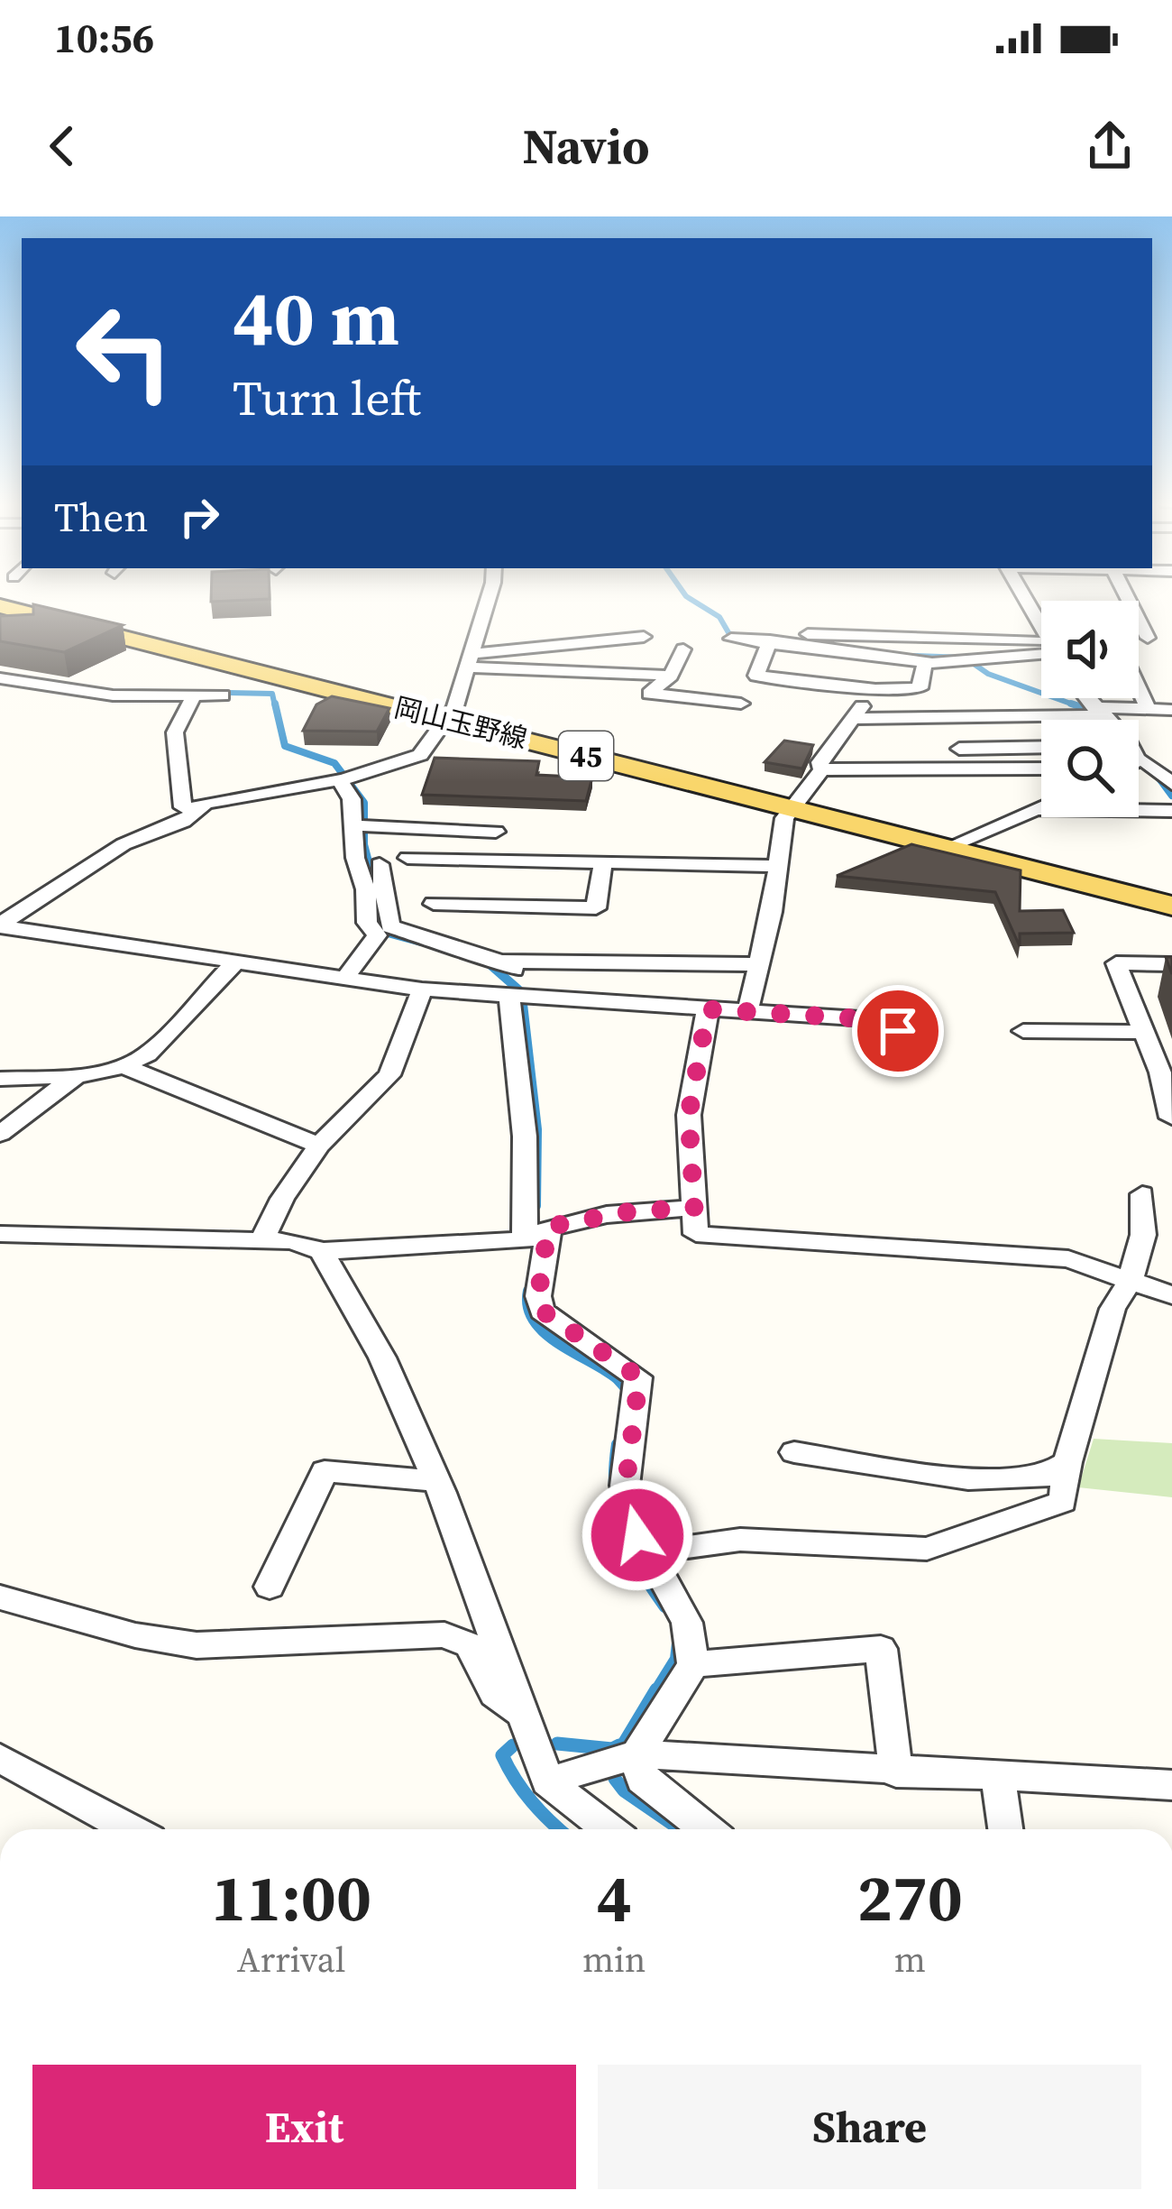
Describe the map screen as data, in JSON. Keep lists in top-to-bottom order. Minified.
{"streets":{"main road":["岡山玉野線","45"]},"page":{"status":"10:56","header":"Navio","turn":["40 m","Turn left"],"then":"Then","eta":["11:00","Arrival","4","min","270","m"],"buttons":["Exit","Share"]}}
